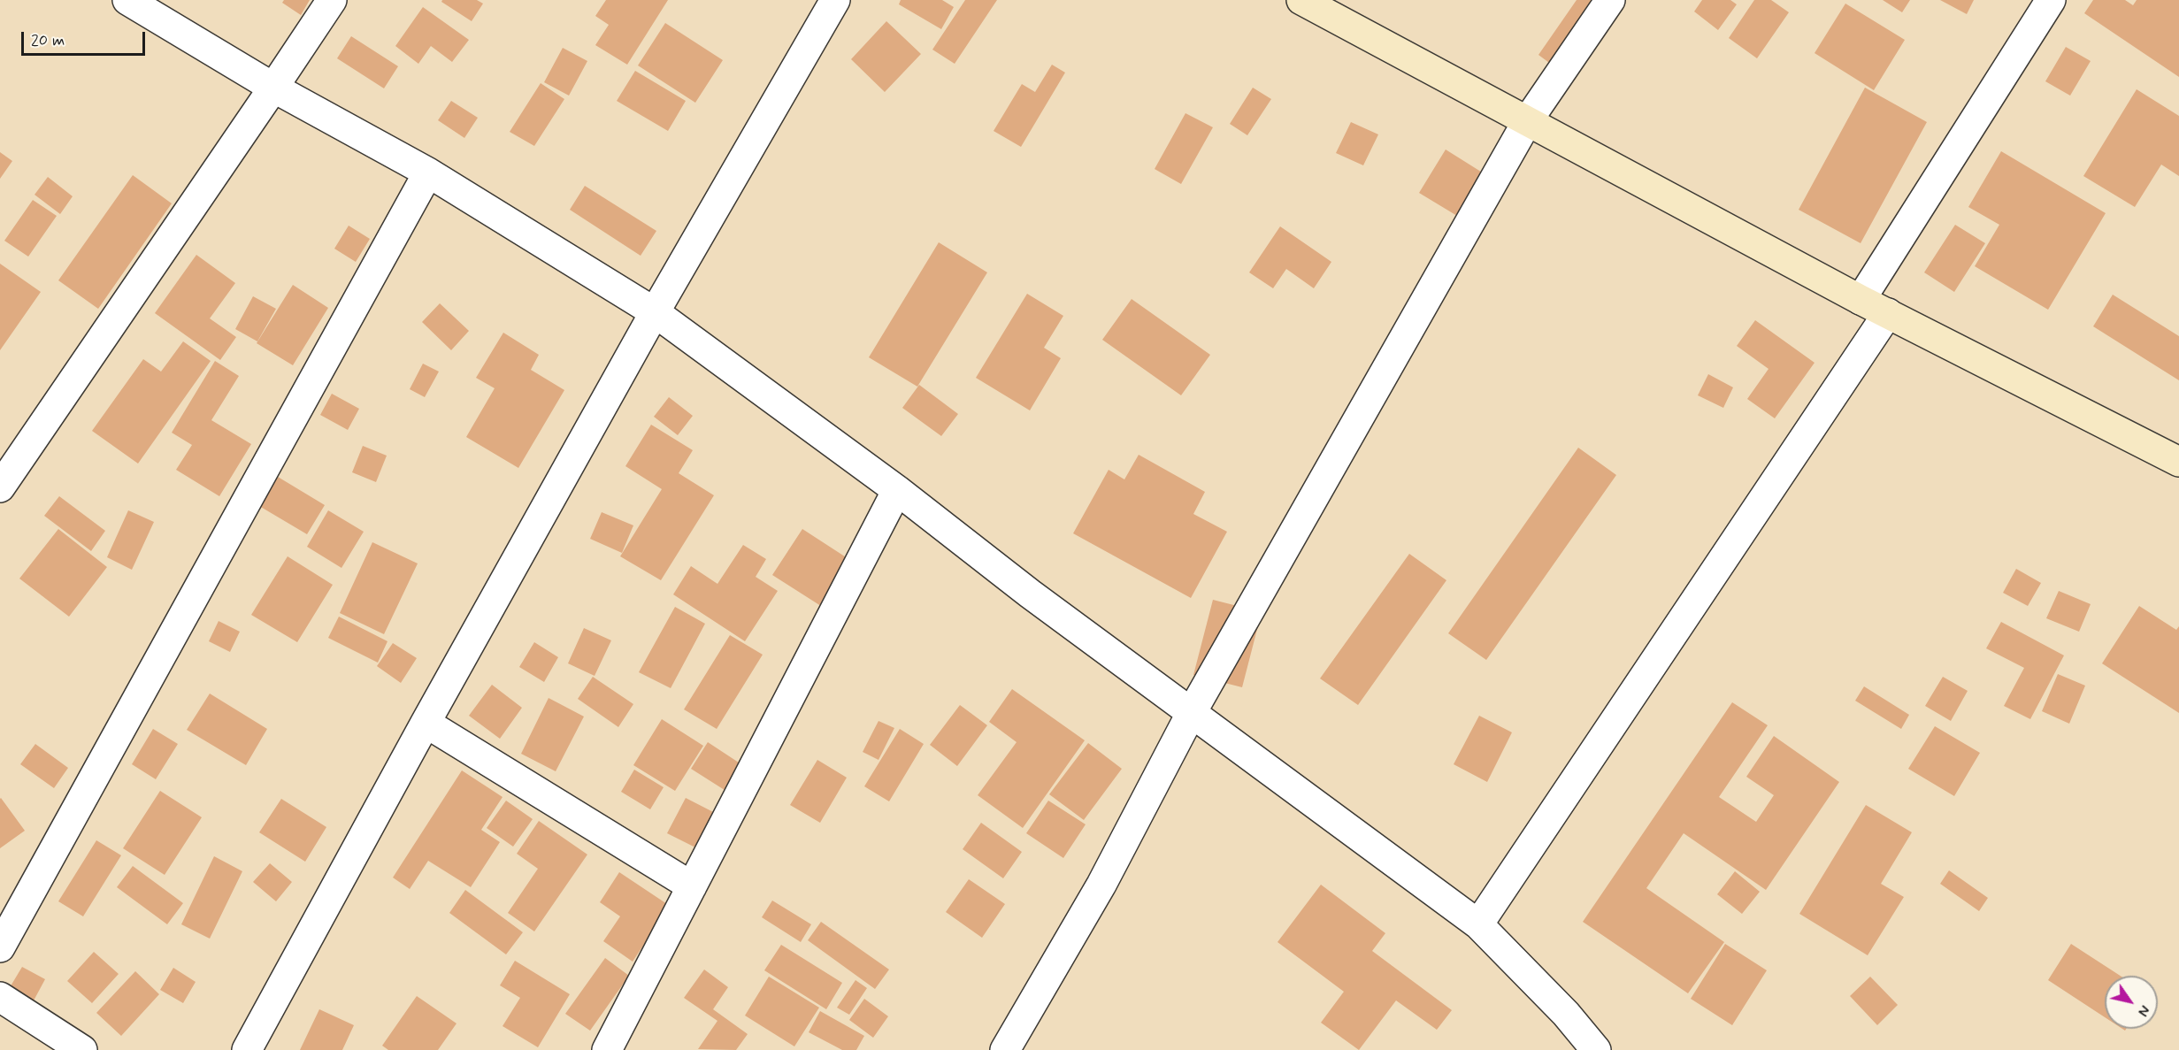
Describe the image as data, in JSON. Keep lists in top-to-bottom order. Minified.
{"scale_bar":"20 m","north":"bottom right"}
